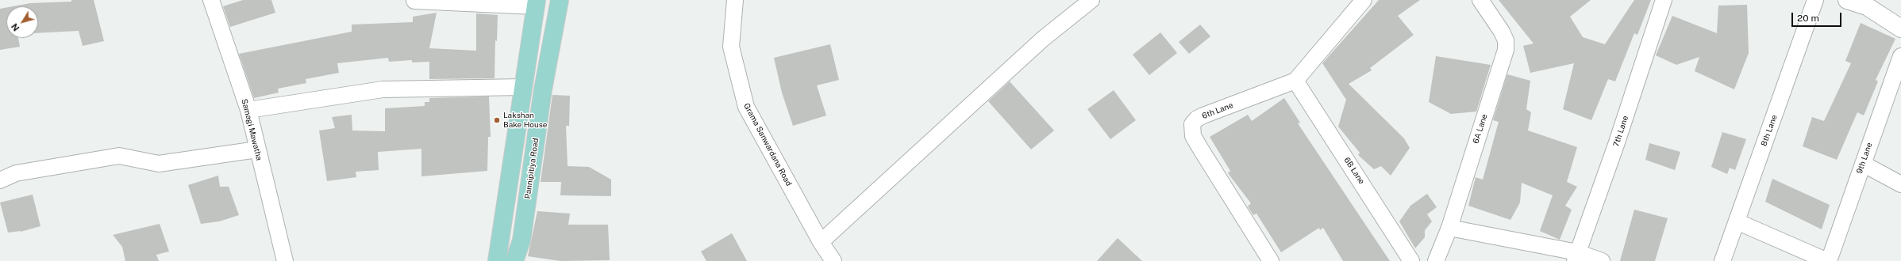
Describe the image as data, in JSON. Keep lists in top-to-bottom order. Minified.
{"streets":{"main road":["Pannipitiya Road"],"street":["6th Lane","6A Lane","Samagi Mawatha","8th Lane","7th Lane","Grama Sanwardana Road","9th Lane","6B Lane"]},"crossings":[["6th Lane","6B Lane"]],"places":["Lakshan Bake House"],"scale_bar":"20 m","north":"bottom left"}
